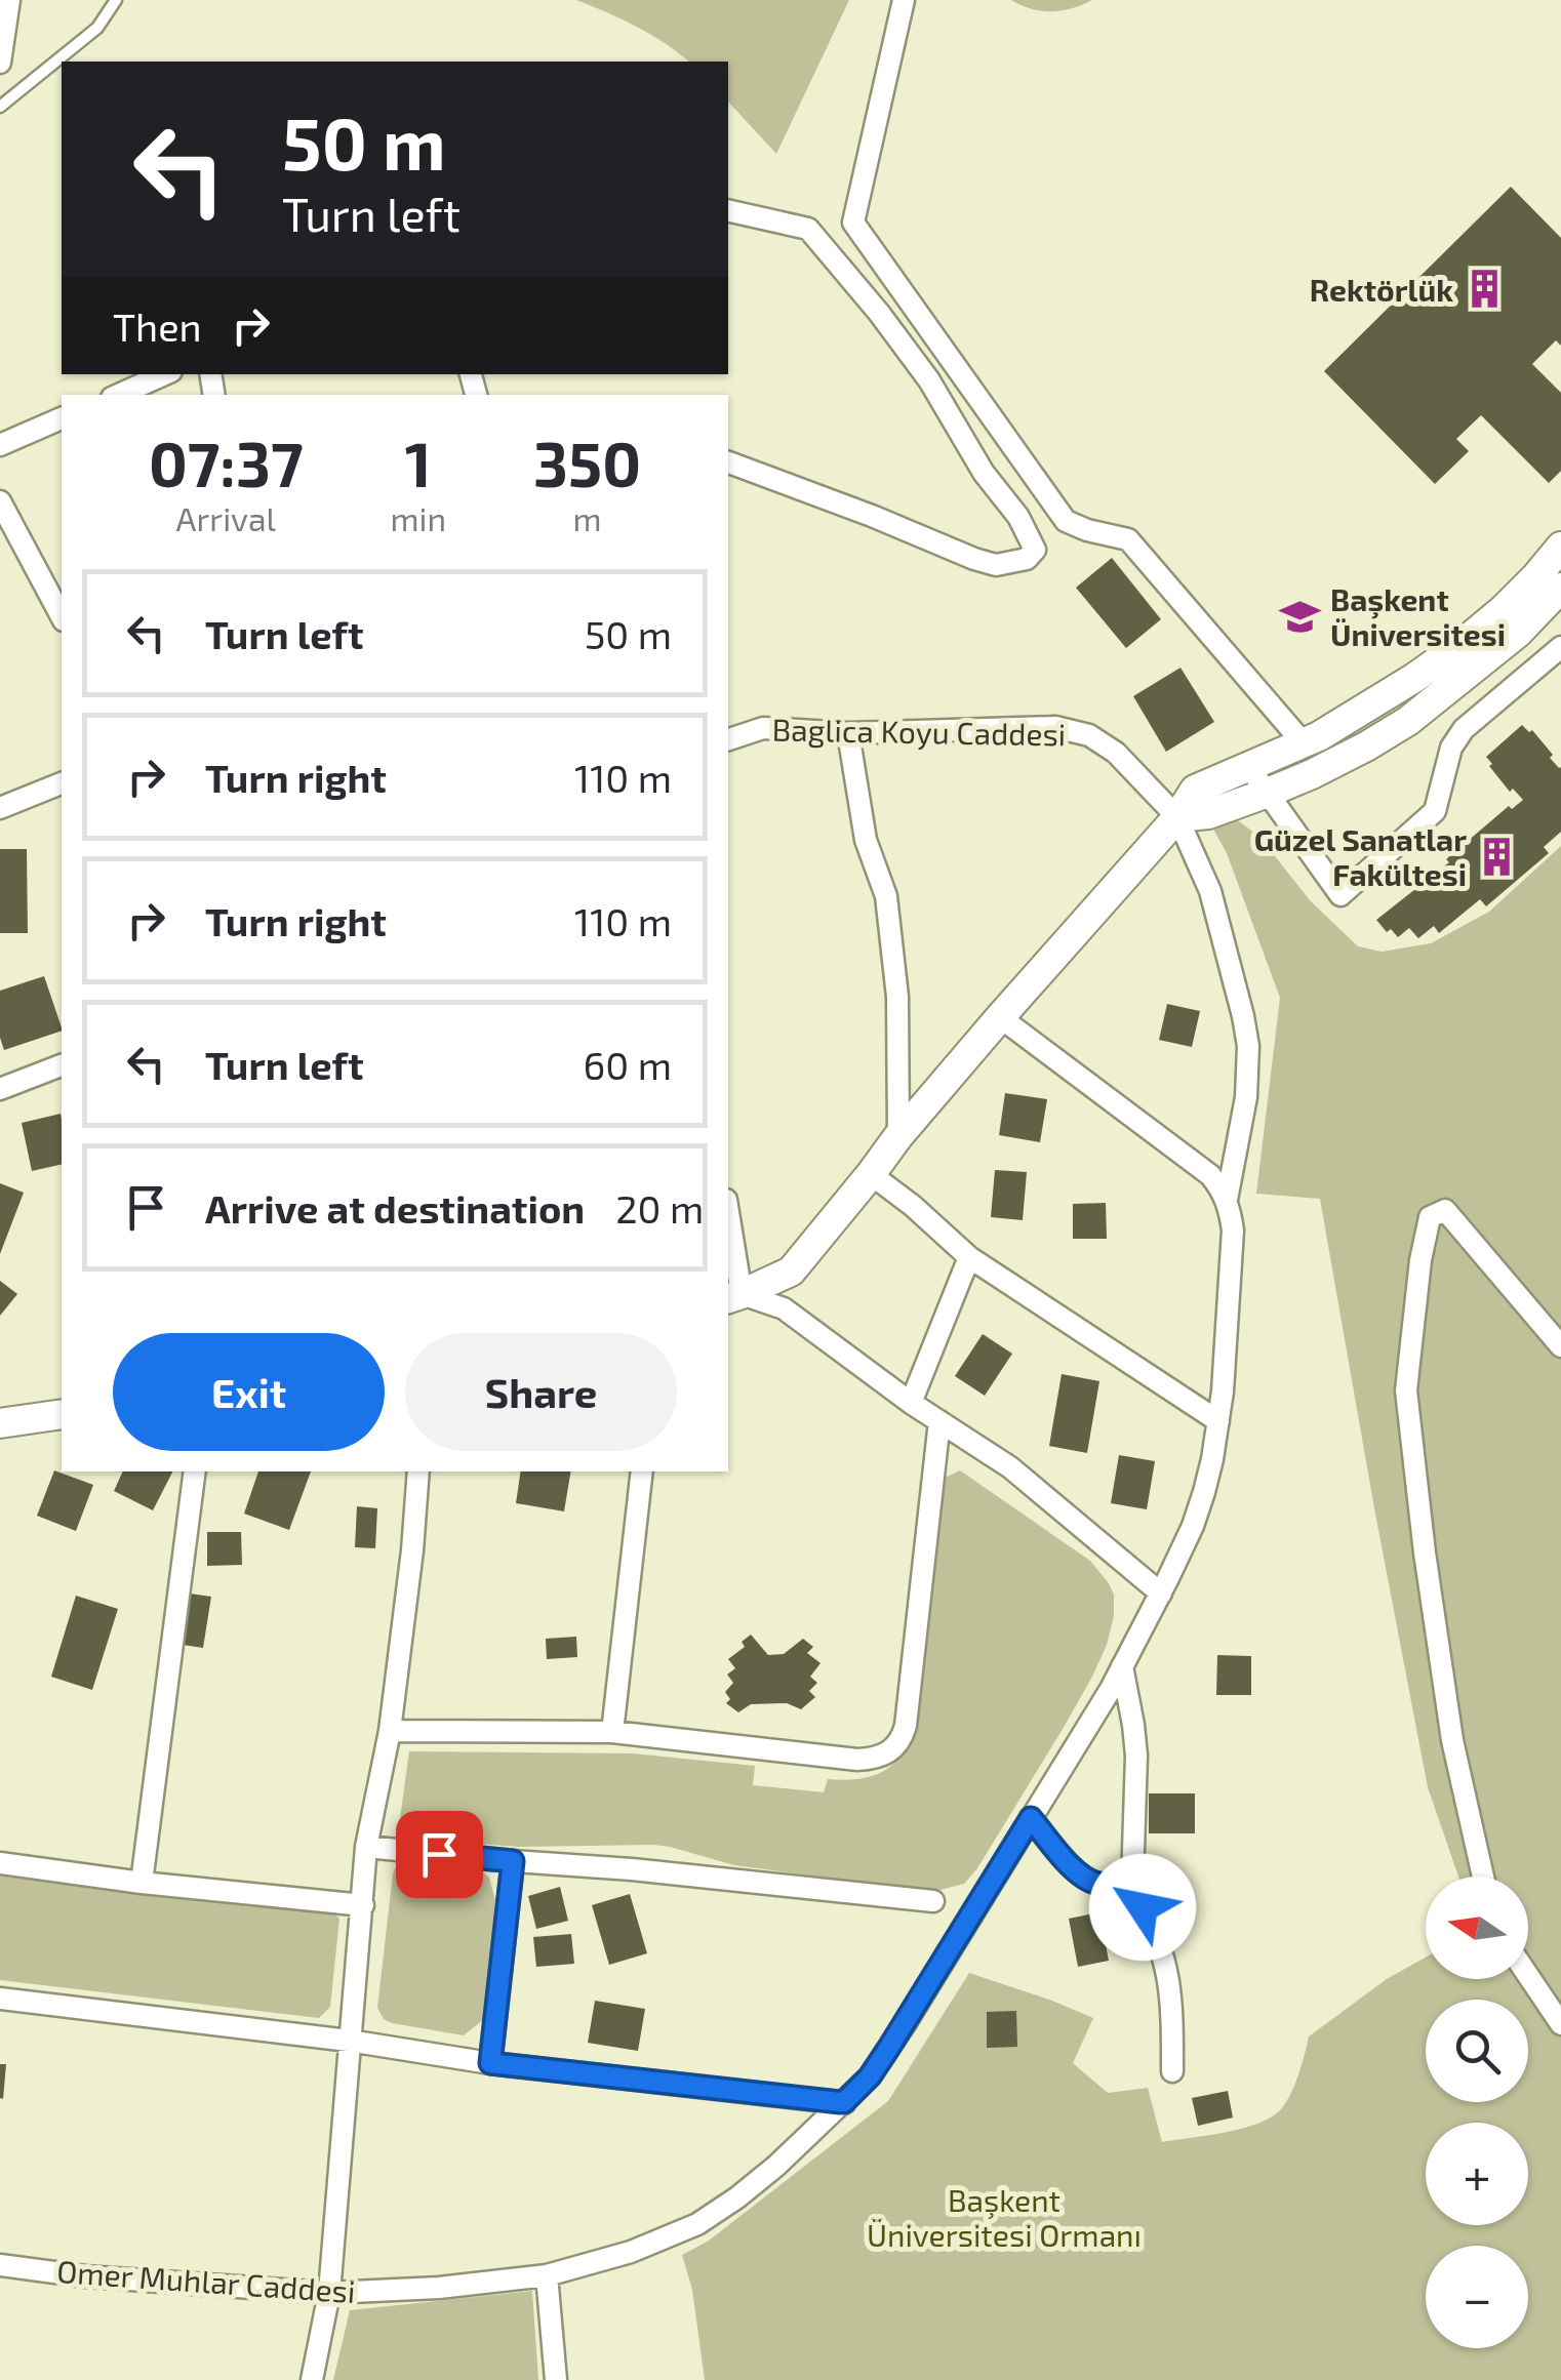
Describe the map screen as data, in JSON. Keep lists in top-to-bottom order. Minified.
{"streets":{"street":["Baglica Koyu Caddesi","Omer Muhlar Caddesi"]},"crossings":[["Baglica Koyu Caddesi","Omer Muhlar Caddesi"]],"parks":["Başkent Üniversitesi Ormanı"],"places":{"building":["Rektörlük","Güzel Sanatlar Fakültesi"],"school or university":["Başkent Üniversitesi"]},"north":"left","page":{"turn":["50 m","Turn left"],"then":"Then","eta":["07:37","Arrival","1","min","350","m"],"list":[{"name":"Turn left","value":"50 m"},{"name":"Turn right","value":"110 m"},{"name":"Turn right","value":"110 m"},{"name":"Turn left","value":"60 m"},{"name":"Arrive at destination","value":"20 m"}],"buttons":["Exit","Share"],"map_buttons":["+","−"]}}
